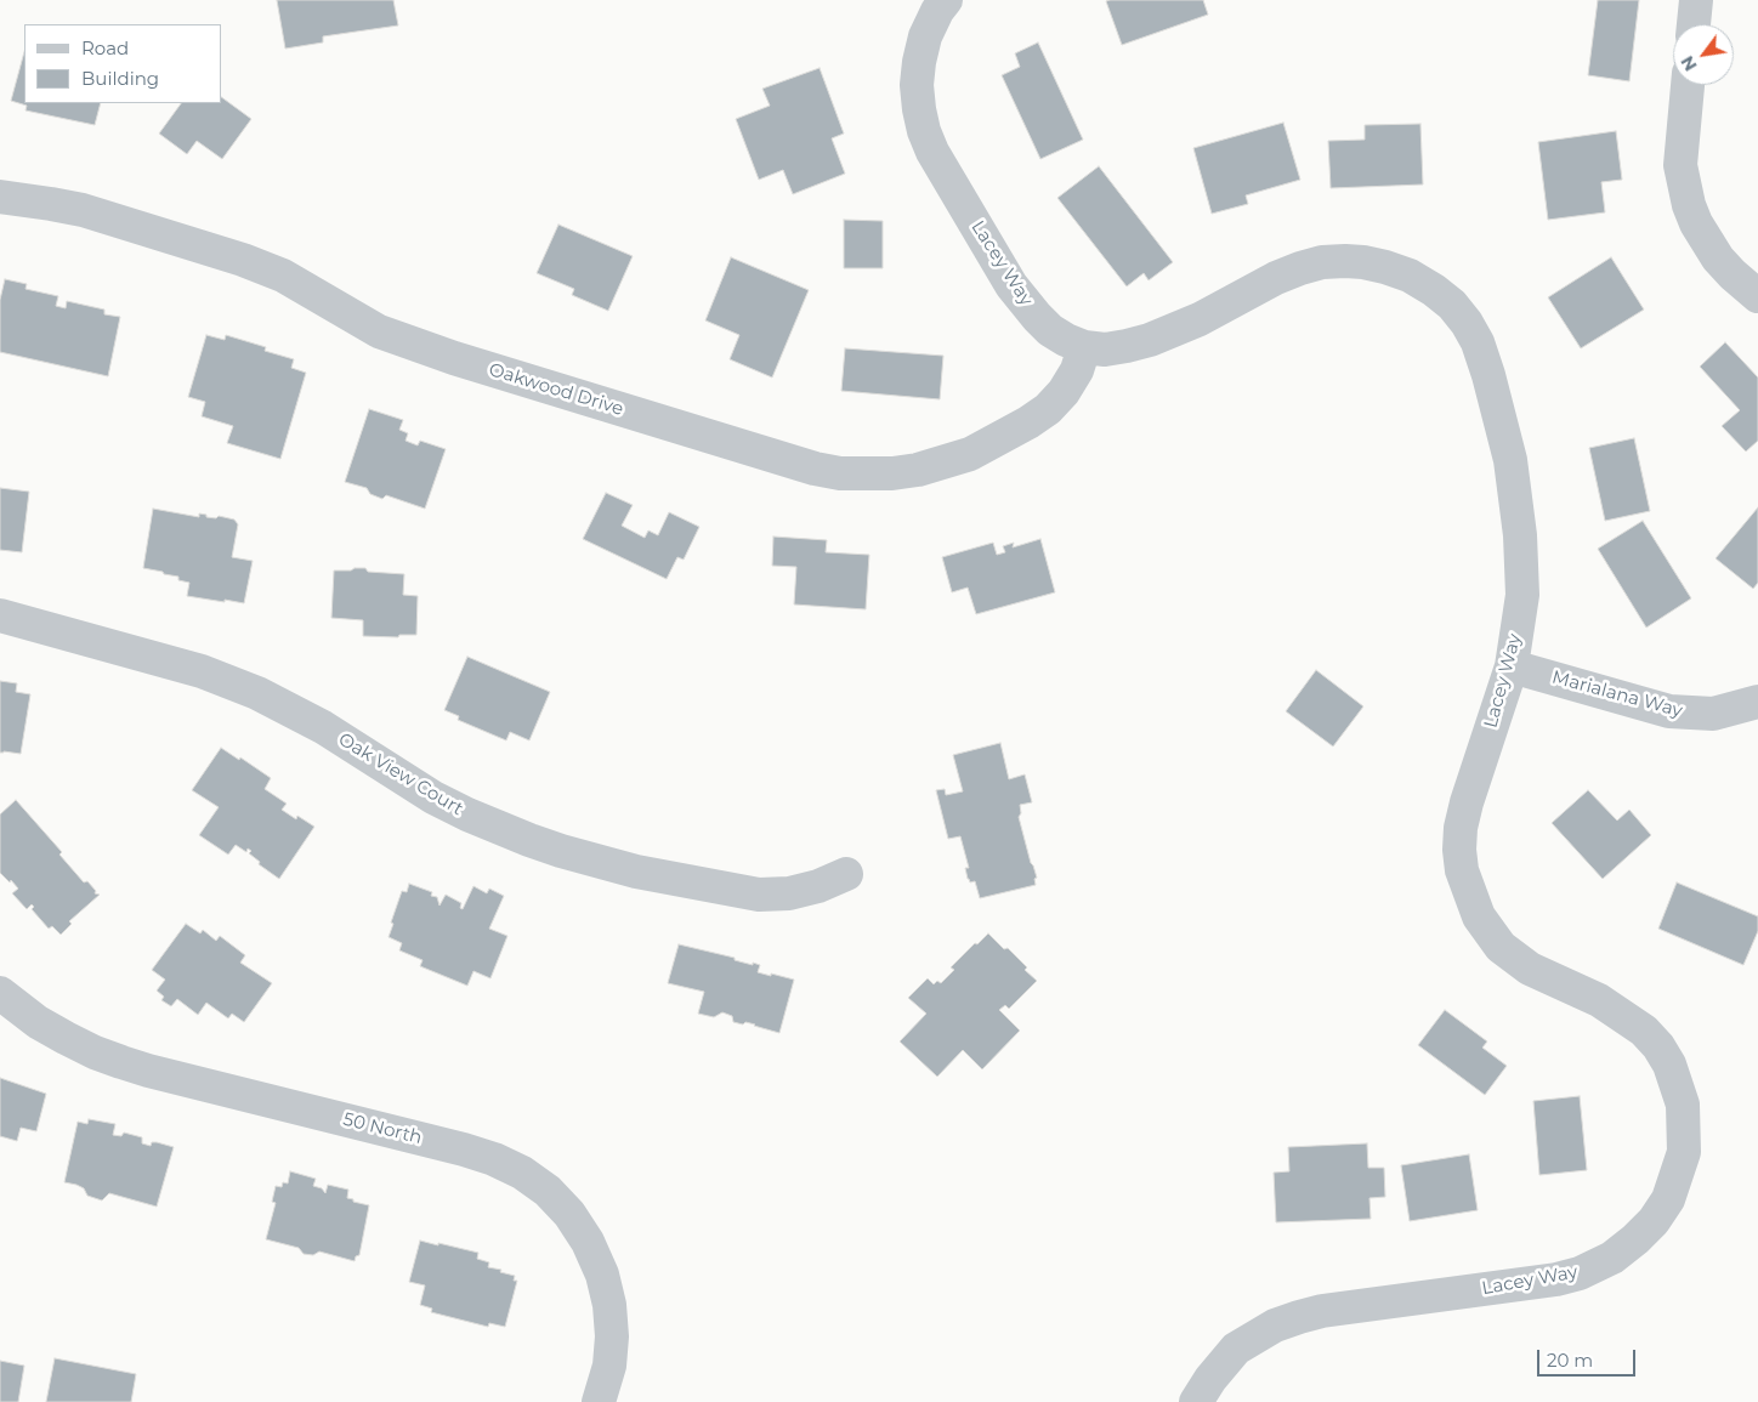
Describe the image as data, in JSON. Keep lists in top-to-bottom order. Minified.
{"streets":{"street":["Lacey Way","Oakwood Drive","Marialana Way","Oak View Court","50 North"]},"crossings":[["Lacey Way","Oakwood Drive"],["Lacey Way","Marialana Way"]],"legend":["Road","Building"],"scale_bar":"20 m","north":"bottom left"}
